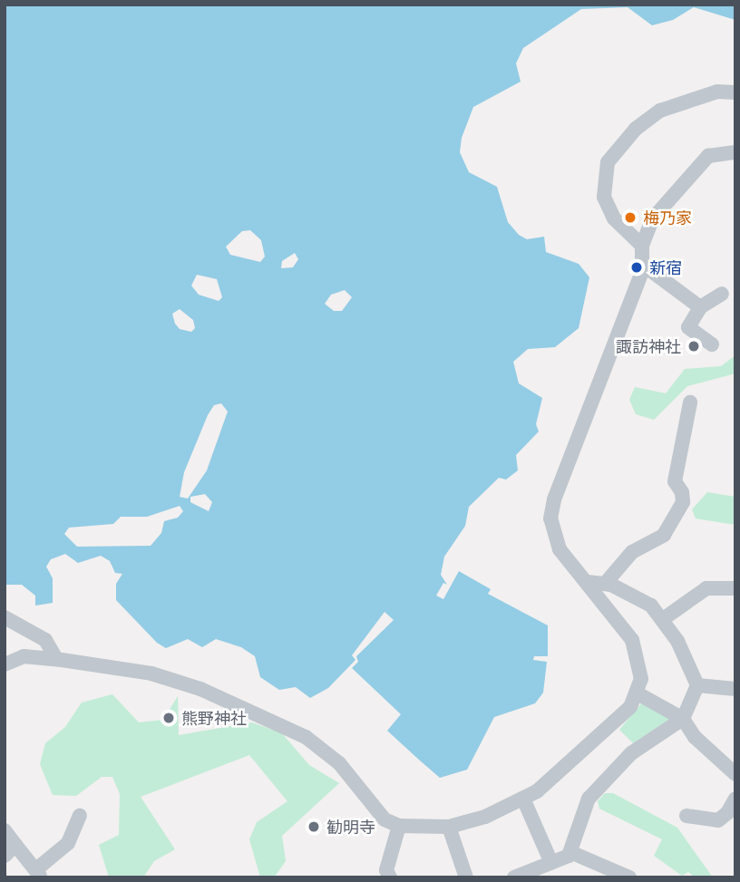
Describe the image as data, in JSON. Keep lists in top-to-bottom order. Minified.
{"places":["梅乃家","新宿","諏訪神社","熊野神社","勧明寺"]}
